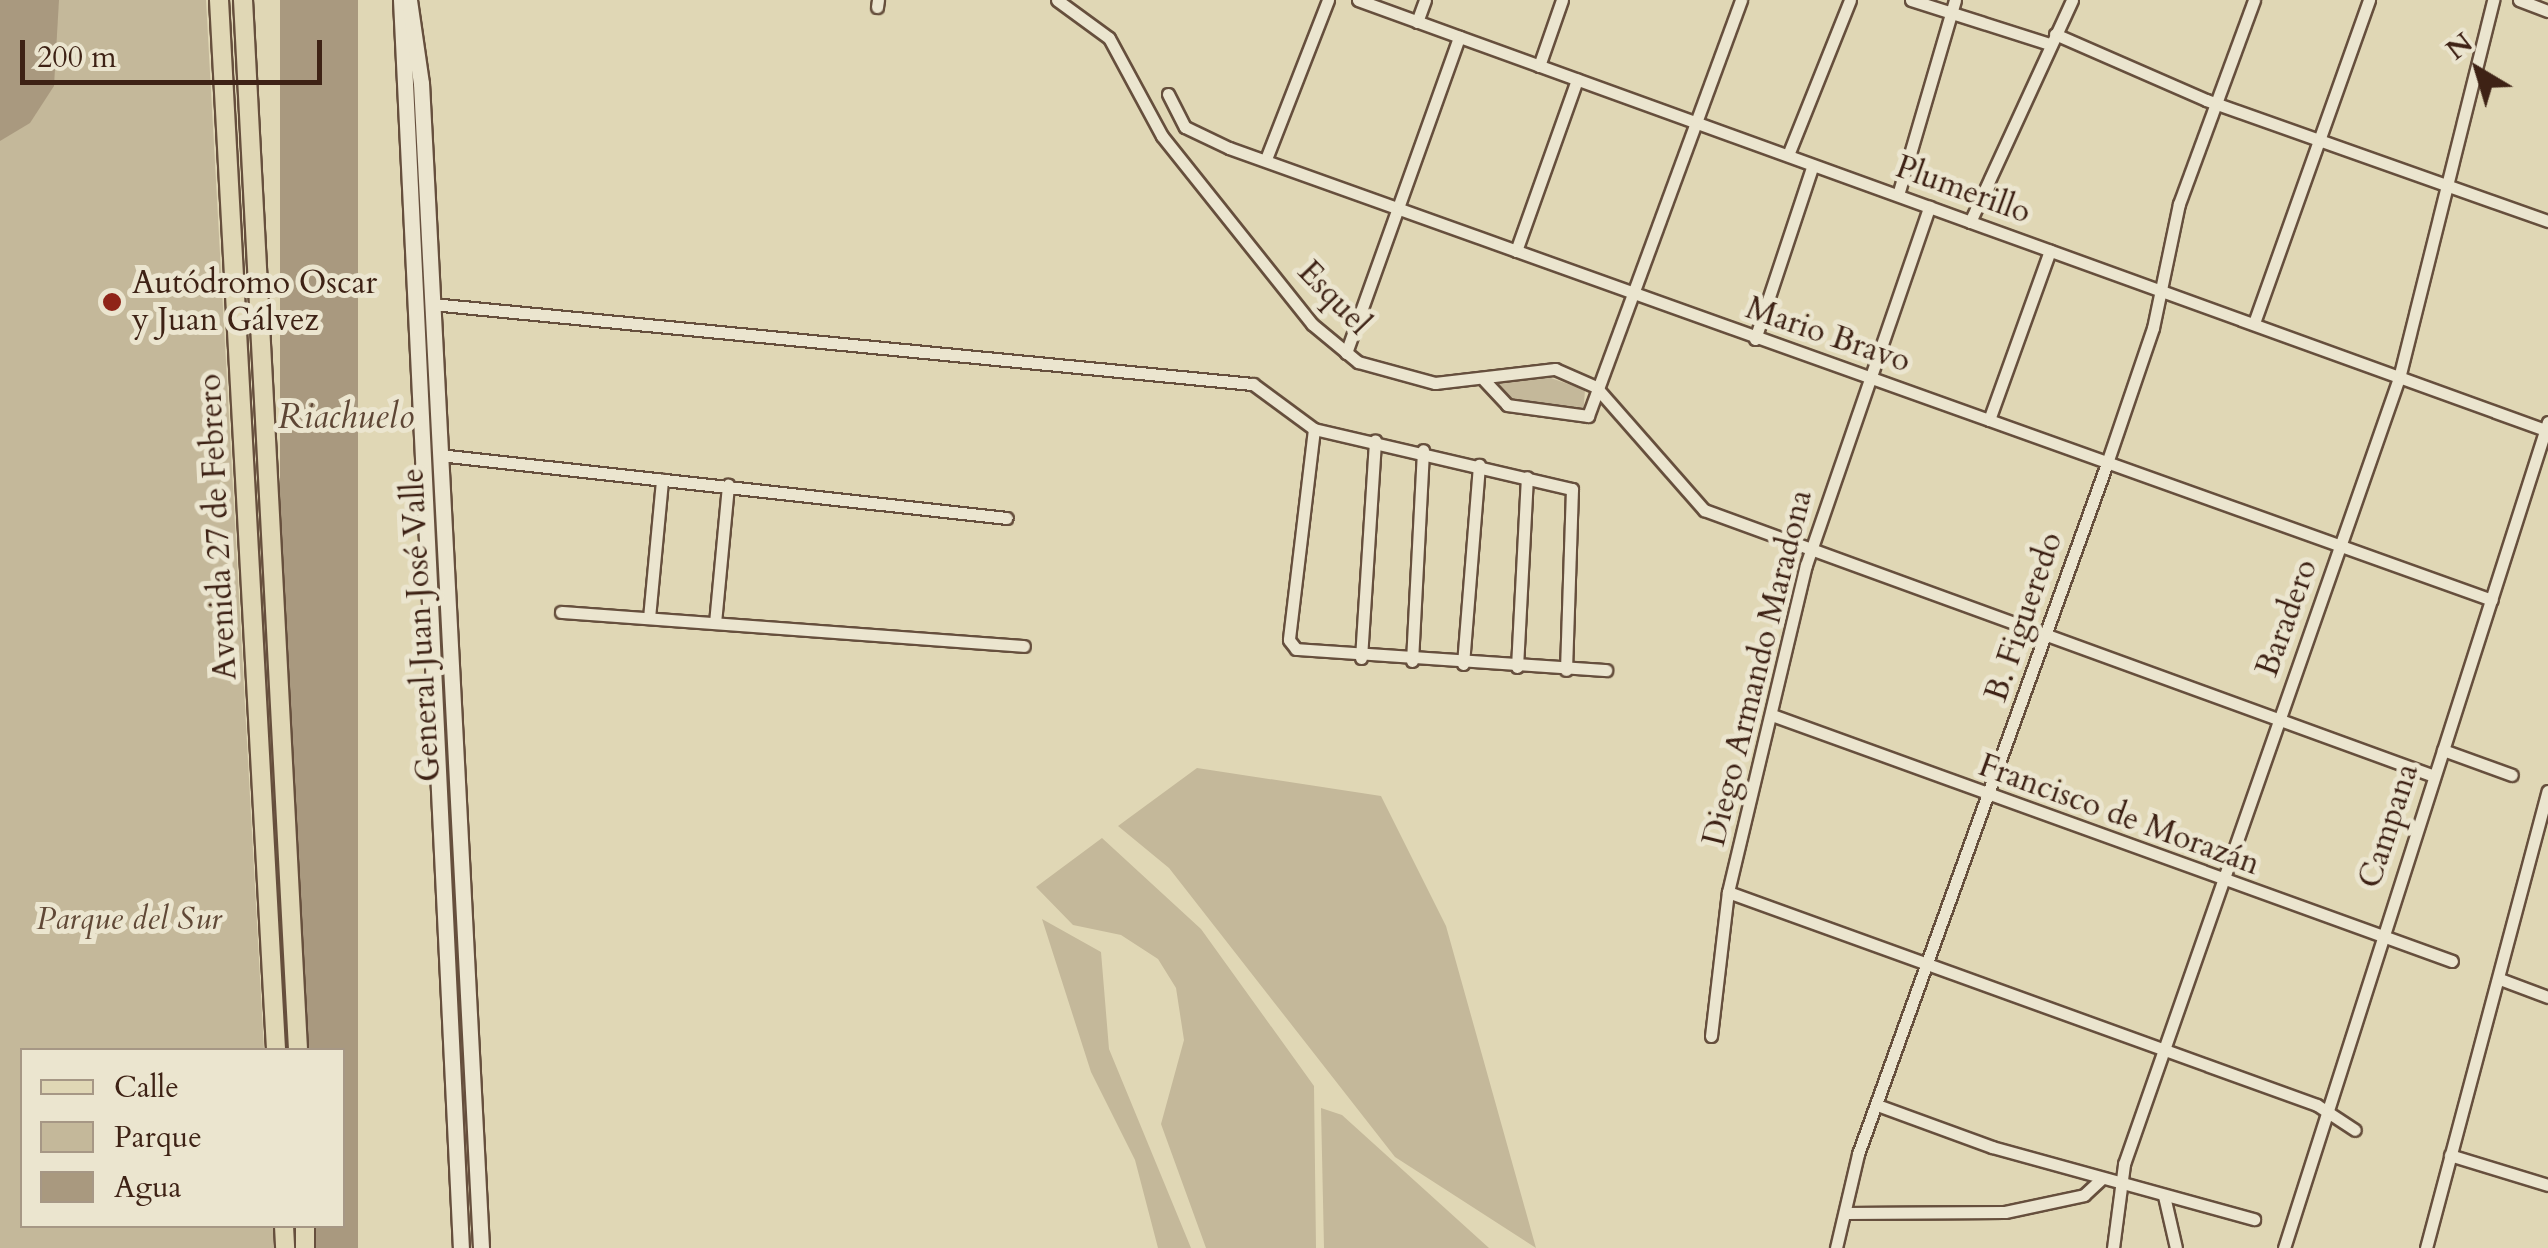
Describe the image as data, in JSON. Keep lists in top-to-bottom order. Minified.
{"streets":{"main road":["Avenida 27 de Febrero","General Juan José Valle"],"street":["Plumerillo","Esquel","Mario Bravo","B. Figueredo","Baradero","Diego Armando Maradona","Francisco de Morazán","Campana"]},"crossings":[["Plumerillo","B. Figueredo"],["Plumerillo","Baradero"],["Plumerillo","Diego Armando Maradona"],["Plumerillo","Campana"],["Esquel","Diego Armando Maradona"],["Mario Bravo","B. Figueredo"],["Mario Bravo","Baradero"],["Mario Bravo","Diego Armando Maradona"],["Mario Bravo","Campana"],["B. Figueredo","Francisco de Morazán"],["Baradero","Francisco de Morazán"],["Diego Armando Maradona","Francisco de Morazán"],["Francisco de Morazán","Campana"]],"water":["Riachuelo"],"parks":["Parque del Sur"],"places":["Autódromo Oscar y Juan Gálvez"],"legend":["Calle","Parque","Agua"],"scale_bar":"200 m","north":"top left"}
